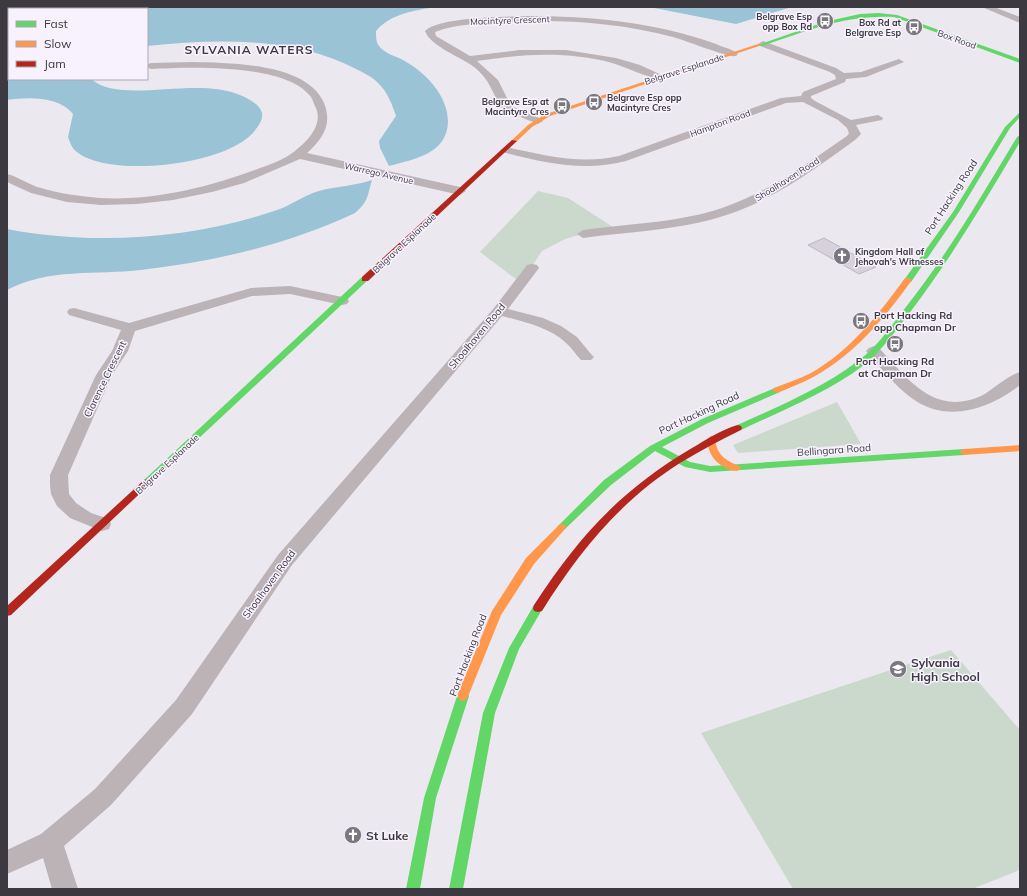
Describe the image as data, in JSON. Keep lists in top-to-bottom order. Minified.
{"streets":{"main road":["Box Road","Belgrave Esplanade","Port Hacking Road","Bellingara Road"],"street":["Macintyre Crescent","Hampton Road","Warrego Avenue","Shoalhaven Road","Clarence Crescent"]},"crossings":[["Macintyre Crescent","Belgrave Esplanade"],["Box Road","Belgrave Esplanade"],["Belgrave Esplanade","Hampton Road"],["Belgrave Esplanade","Warrego Avenue"],["Belgrave Esplanade","Clarence Crescent"],["Port Hacking Road","Bellingara Road"]],"districts":["SYLVANIA WATERS"],"places":{"bus stop":["Belgrave Esp opp Box Rd","Box Rd at Belgrave Esp","Belgrave Esp opp Macintyre Cres","Belgrave Esp at Macintyre Cres","Port Hacking Rd opp Chapman Dr","Port Hacking Rd at Chapman Dr"],"church":["Kingdom Hall of Jehovah's Witnesses","St Luke"],"school or university":["Sylvania High School"]},"legend":["Fast","Slow","Jam"]}
